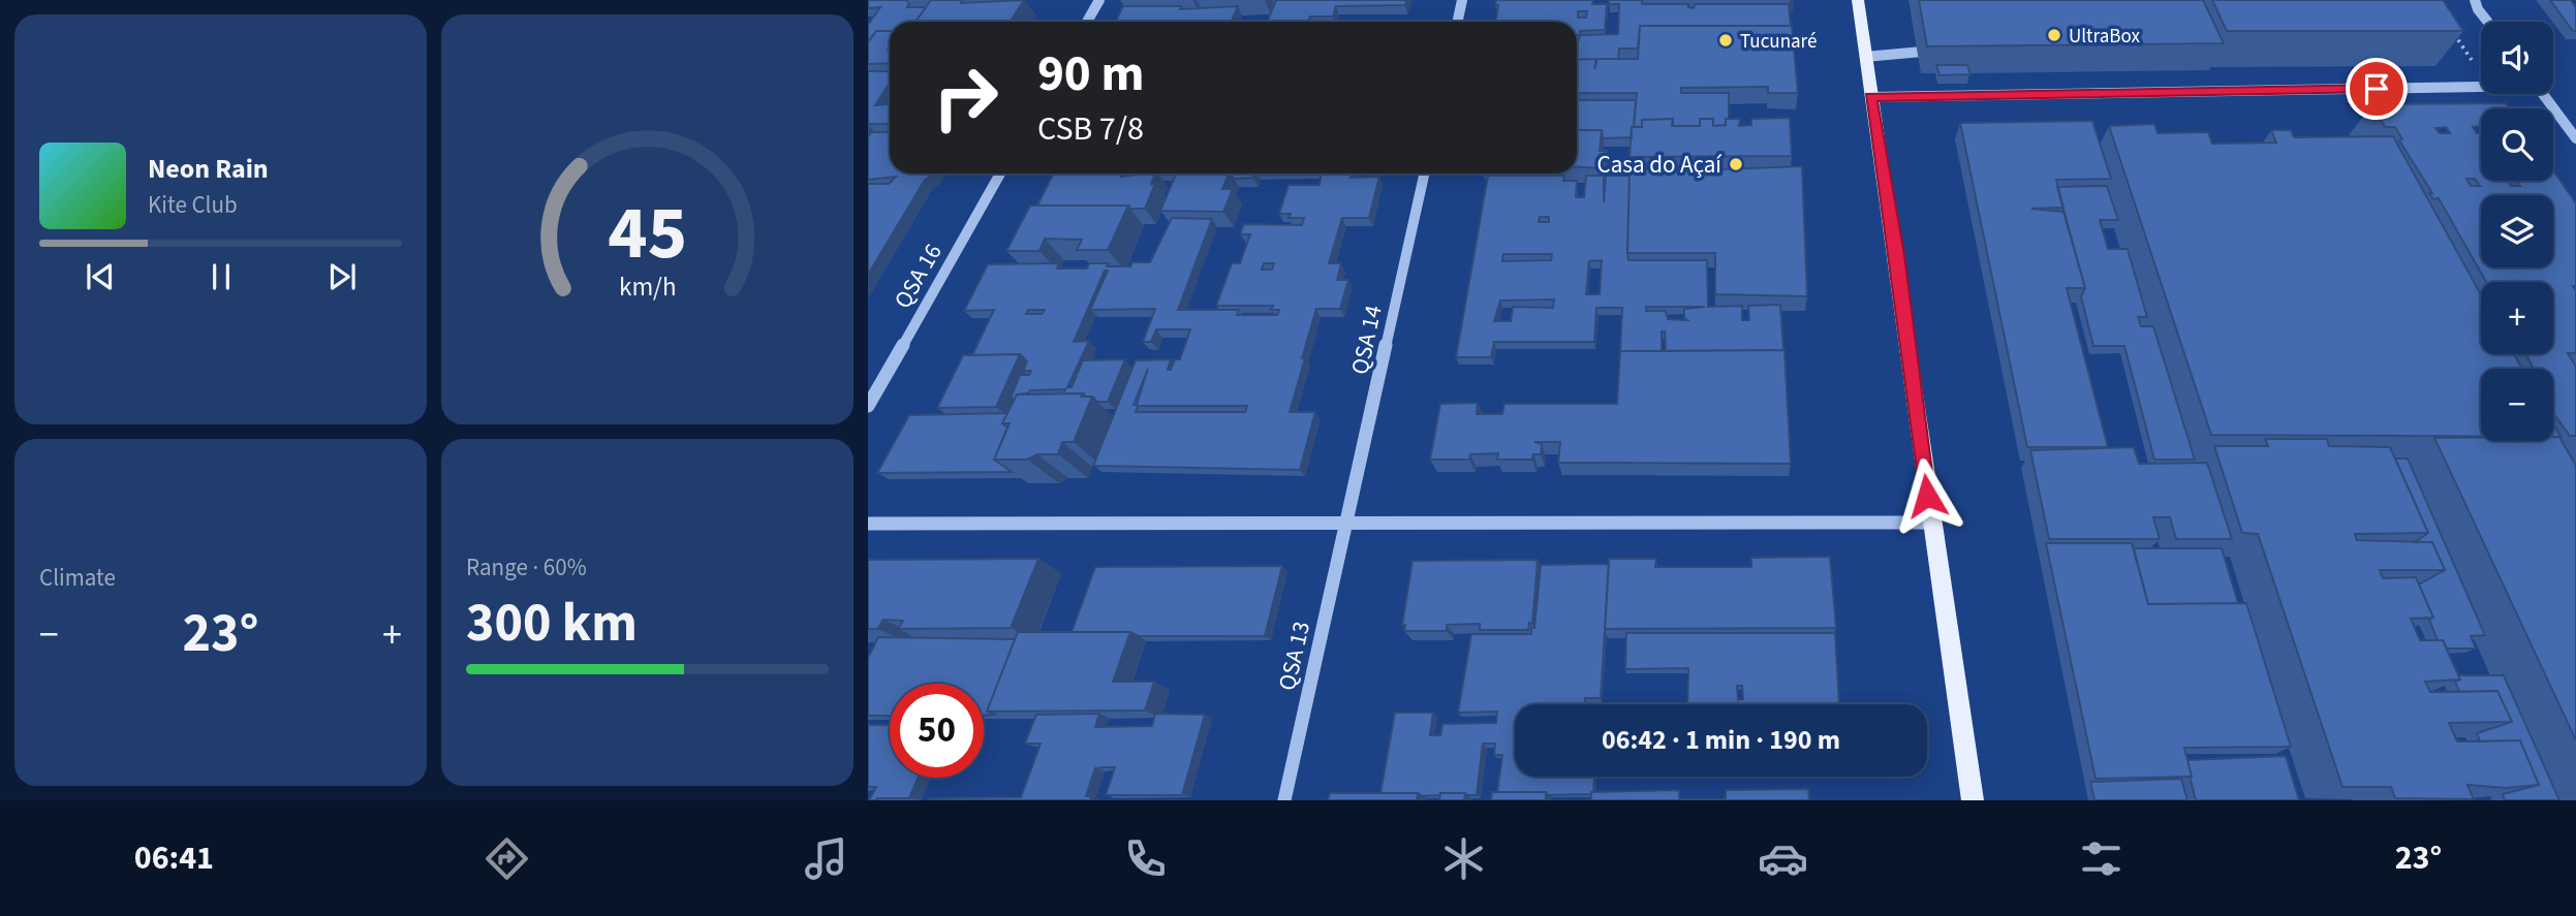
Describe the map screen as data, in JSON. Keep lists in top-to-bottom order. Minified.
{"streets":{"street":["QSA 16","QSA 14","QSA 13"]},"crossings":[["QSA 14","QSA 13"]],"places":["UltraBox","Tucunaré","Casa do Açaí"],"page":{"map_buttons":["+","−"],"turn":["90 m","CSB 7/8"],"song":["Neon Rain","Kite Club"],"tile":["Climate",["Range · 60%","300 km"]],"heat":["−","23°","+"],"limit":"50","trip":"06:42 · 1 min · 190 m","tabs":["06:41","23°"],"gauge":["45","km/h"]}}
